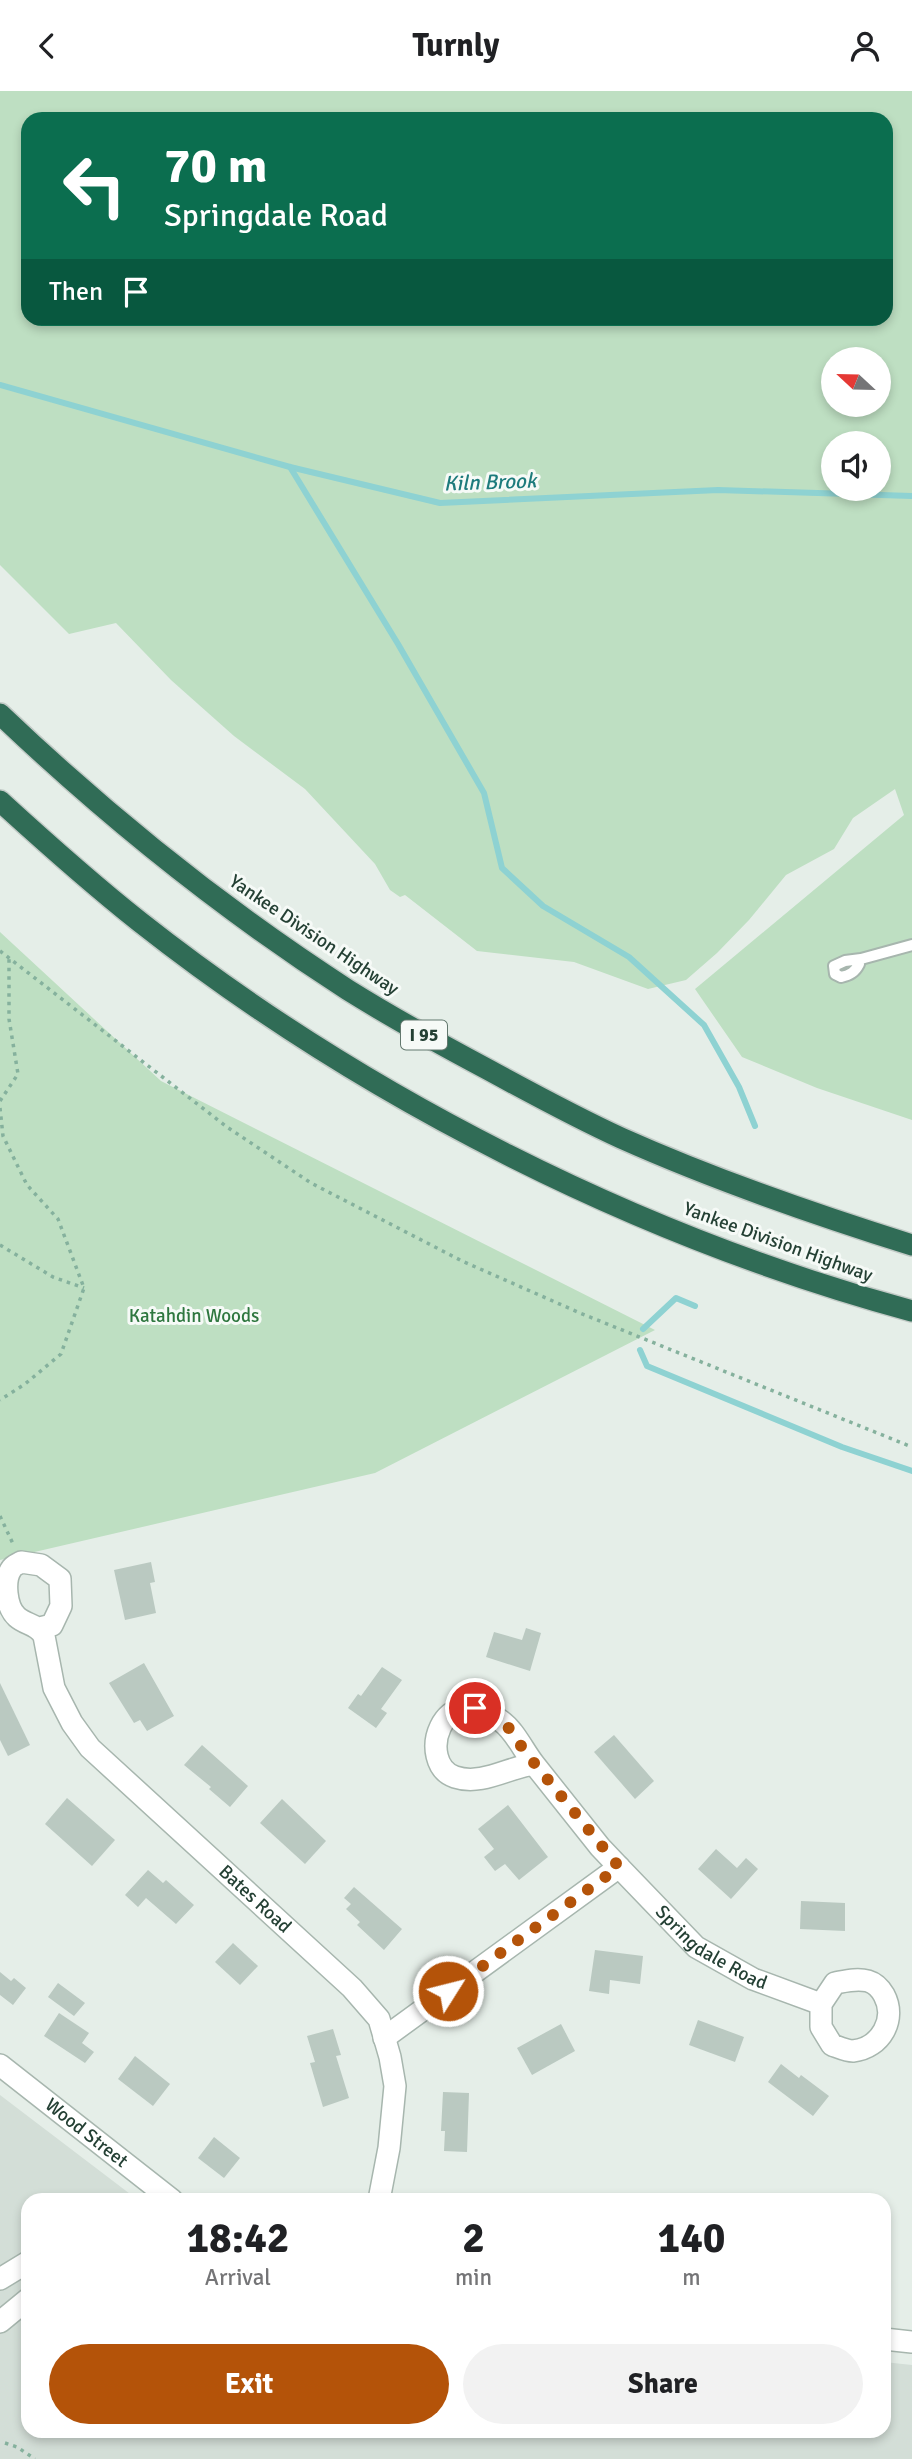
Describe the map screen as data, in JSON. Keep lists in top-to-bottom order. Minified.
{"streets":{"highway":["Yankee Division Highway","I 95"],"street":["Bates Road","Springdale Road","Wood Street"]},"water":["Kiln Brook"],"parks":["Katahdin Woods"],"north":"left","page":{"header":"Turnly","turn":["70 m","Springdale Road"],"then":"Then","eta":["18:42","Arrival","2","min","140","m"],"buttons":["Exit","Share"]}}
